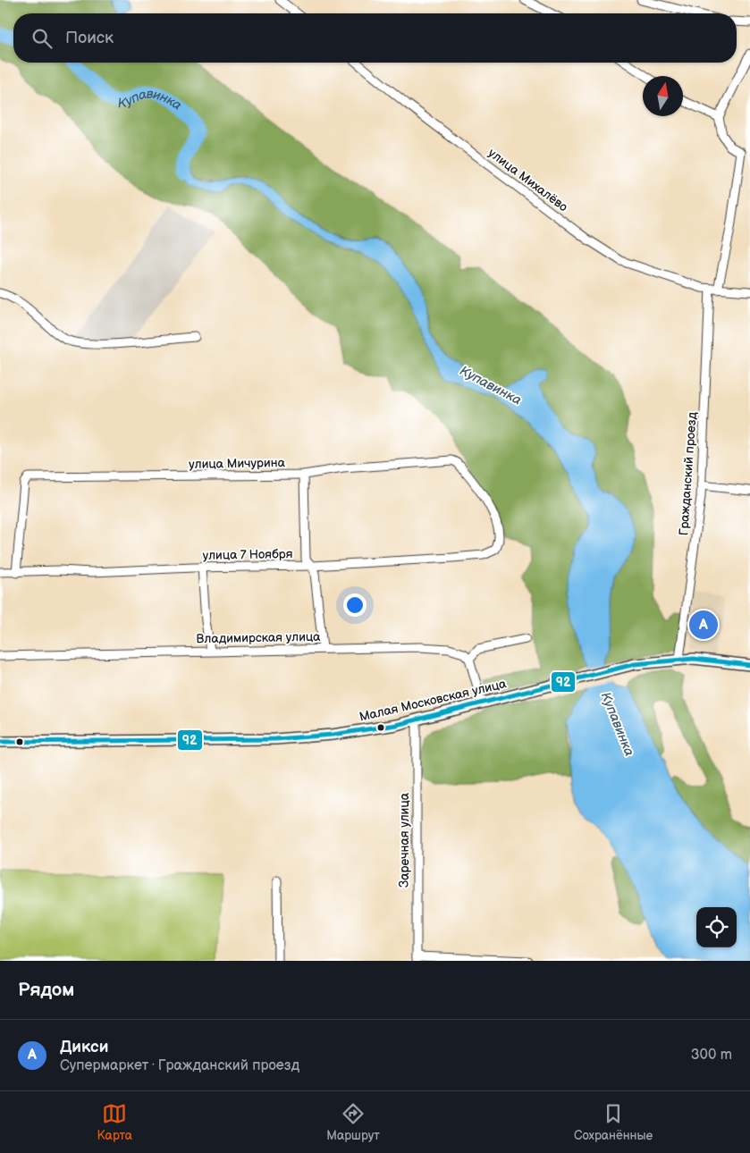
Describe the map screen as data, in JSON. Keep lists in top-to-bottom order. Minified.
{"streets":{"main road":["Малая Московская улица"],"street":["улица Михалёво","улица Мичурина","Гражданский проезд","улица 7 Ноября","Владимирская улица","Заречная улица"]},"crossings":[["улица Михалёво","Гражданский проезд"],["улица Мичурина","улица 7 Ноября"],["Гражданский проезд","Малая Московская улица"],["Малая Московская улица","Заречная улица"]],"water":["Купавинка"],"lines":["transit line 92"],"north":"top","page":{"search":"Поиск","pins":"A","heading":"Рядом","list":[{"mark":"A","name":"Дикси","note":"Супермаркет · Гражданский проезд","value":"300 m"}],"nav":["Карта","Маршрут","Сохранённые"]}}
